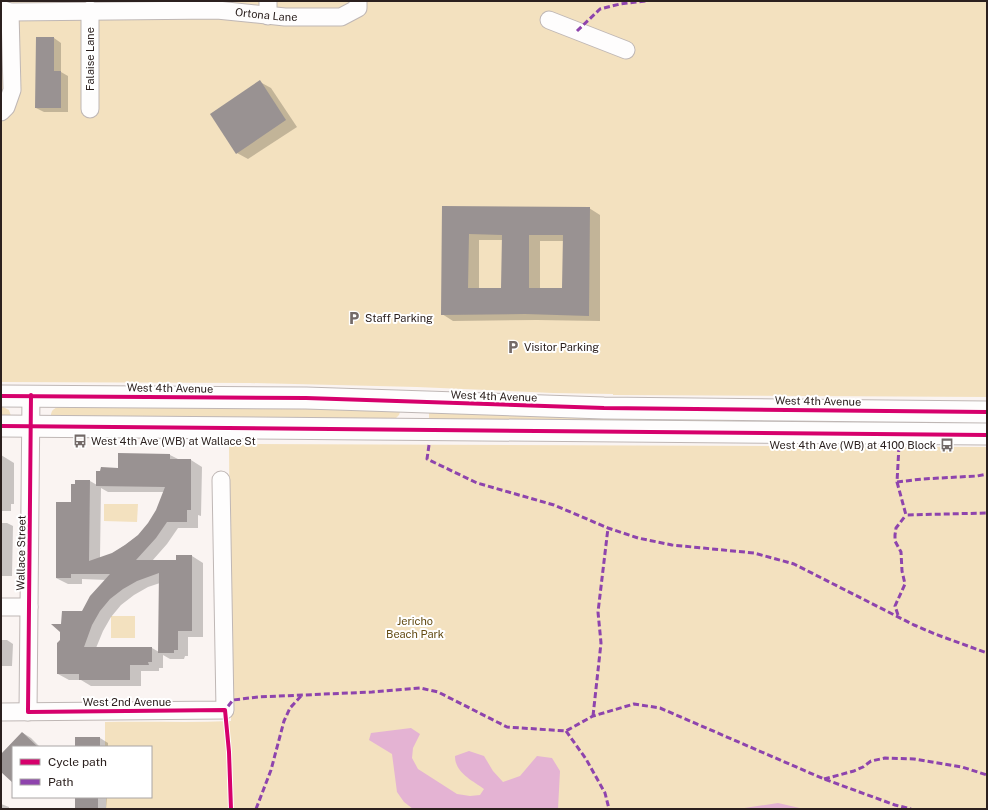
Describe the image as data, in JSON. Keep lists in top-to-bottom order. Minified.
{"streets":{"main road":["West 4th Avenue"],"street":["Ortona Lane","Falaise Lane","Wallace Street","West 2nd Avenue"]},"crossings":[["Ortona Lane","Falaise Lane"],["West 4th Avenue","Wallace Street"],["Wallace Street","West 2nd Avenue"]],"parks":["Jericho Beach Park"],"places":{"parking":["Staff Parking","Visitor Parking"],"bus stop":["West 4th Ave (WB) at Wallace St","West 4th Ave (WB) at 4100 Block"]},"legend":["Cycle path","Path"]}
